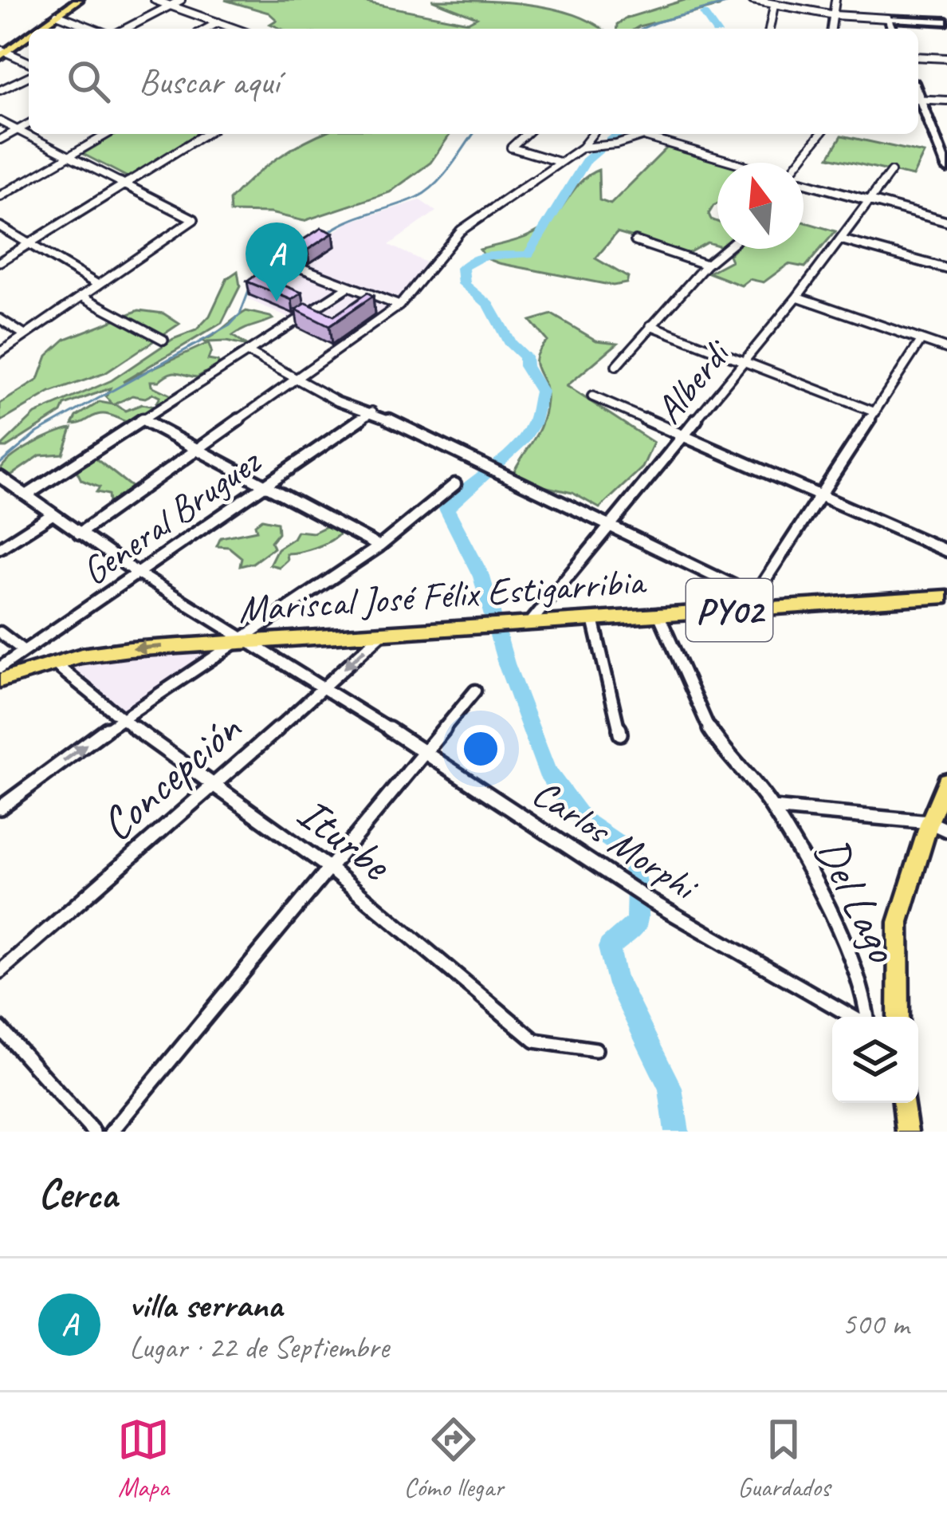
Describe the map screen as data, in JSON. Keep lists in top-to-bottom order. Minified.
{"streets":{"main road":["Mariscal José Félix Estigarribia","PY02"],"street":["Alberdi","General Bruguez","Concepción","Iturbe","Carlos Morphi","Del Lago"]},"crossings":[["Alberdi","Mariscal José Félix Estigarribia"],["General Bruguez","Carlos Morphi"],["Mariscal José Félix Estigarribia","Concepción"],["Mariscal José Félix Estigarribia","Iturbe"],["Mariscal José Félix Estigarribia","Carlos Morphi"],["Mariscal José Félix Estigarribia","Del Lago"],["Concepción","Iturbe"],["Concepción","Carlos Morphi"]],"north":"top","page":{"search":"Buscar aquí","pins":"A","heading":"Cerca","list":[{"mark":"A","name":"villa serrana","note":"Lugar · 22 de Septiembre","value":"500 m"}],"nav":["Mapa","Cómo llegar","Guardados"]}}
